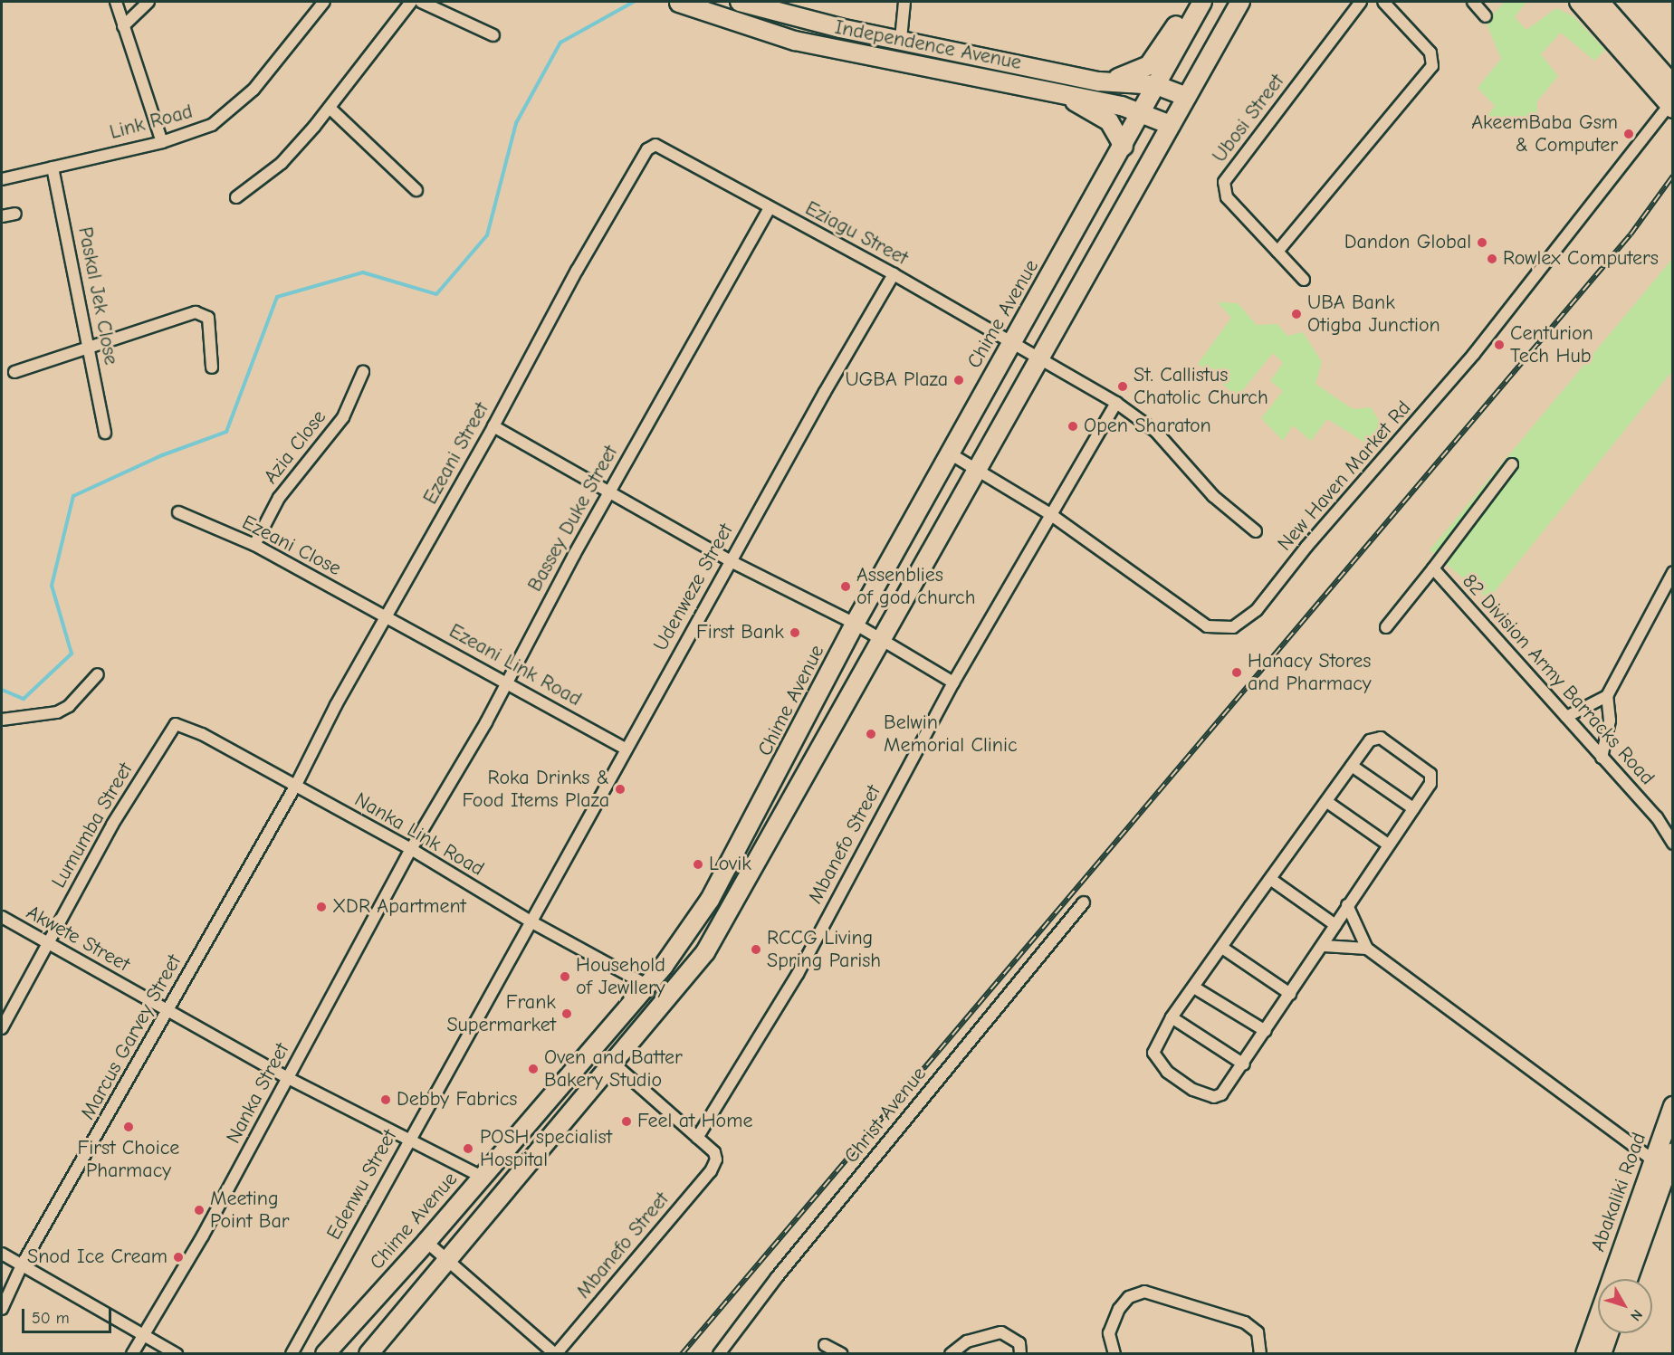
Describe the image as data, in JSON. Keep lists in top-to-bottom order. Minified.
{"streets":{"main road":["Independence Avenue","Chime Avenue","Abakaliki Road"],"street":["Ubosi Street","Link Road","Eziagu Street","Paskal Jek Close","Azia Close","Ezeani Street","New Haven Market Rd","Bassey Duke Street","Ezeani Close","Udenweze Street","Ezeani Link Road","82 Division Army Barracks Road","Lumumba Street","Nanka Link Road","Mbanefo Street","Akwete Street","Marcus Garvey Street","Nanka Street","Christ Avenue","Edenwu Street"]},"crossings":[["Independence Avenue","Chime Avenue"],["Link Road","Paskal Jek Close"],["Eziagu Street","Chime Avenue"],["Eziagu Street","Ezeani Street"],["Eziagu Street","Bassey Duke Street"],["Eziagu Street","Udenweze Street"],["Chime Avenue","New Haven Market Rd"],["Chime Avenue","Nanka Link Road"],["Chime Avenue","Mbanefo Street"],["Chime Avenue","Akwete Street"],["Azia Close","Ezeani Close"],["Ezeani Street","Ezeani Close"],["Ezeani Street","Ezeani Link Road"],["Ezeani Street","Nanka Link Road"],["Ezeani Street","Marcus Garvey Street"],["New Haven Market Rd","Mbanefo Street"],["Bassey Duke Street","Ezeani Link Road"],["Bassey Duke Street","Nanka Link Road"],["Bassey Duke Street","Nanka Street"],["Ezeani Close","Ezeani Link Road"],["Udenweze Street","Ezeani Link Road"],["Udenweze Street","Nanka Link Road"],["Udenweze Street","Edenwu Street"],["Lumumba Street","Nanka Link Road"],["Lumumba Street","Akwete Street"],["Nanka Link Road","Marcus Garvey Street"],["Nanka Link Road","Nanka Street"],["Nanka Link Road","Edenwu Street"],["Akwete Street","Marcus Garvey Street"],["Akwete Street","Nanka Street"],["Akwete Street","Edenwu Street"]],"places":["AkeemBaba Gsm & Computer","Dandon Global","Rowlex Computers","UBA Bank Otigba Junction","Centurion Tech Hub","UGBA Plaza","St. Callistus Chatolic Church","Open Sharaton","Assenblies of god church","First Bank","Hanacy Stores and Pharmacy","Belwin Memorial Clinic","Roka Drinks & Food Items Plaza","Lovik","XDR Apartment","RCCG Living Spring Parish","Household of Jewllery","Frank Supermarket","Oven and Batter Bakery Studio","Debby Fabrics","Feel at Home","First Choice Pharmacy","POSH specialist Hospital","Meeting Point Bar","Snod Ice Cream"],"scale_bar":"50 m","north":"bottom right"}
